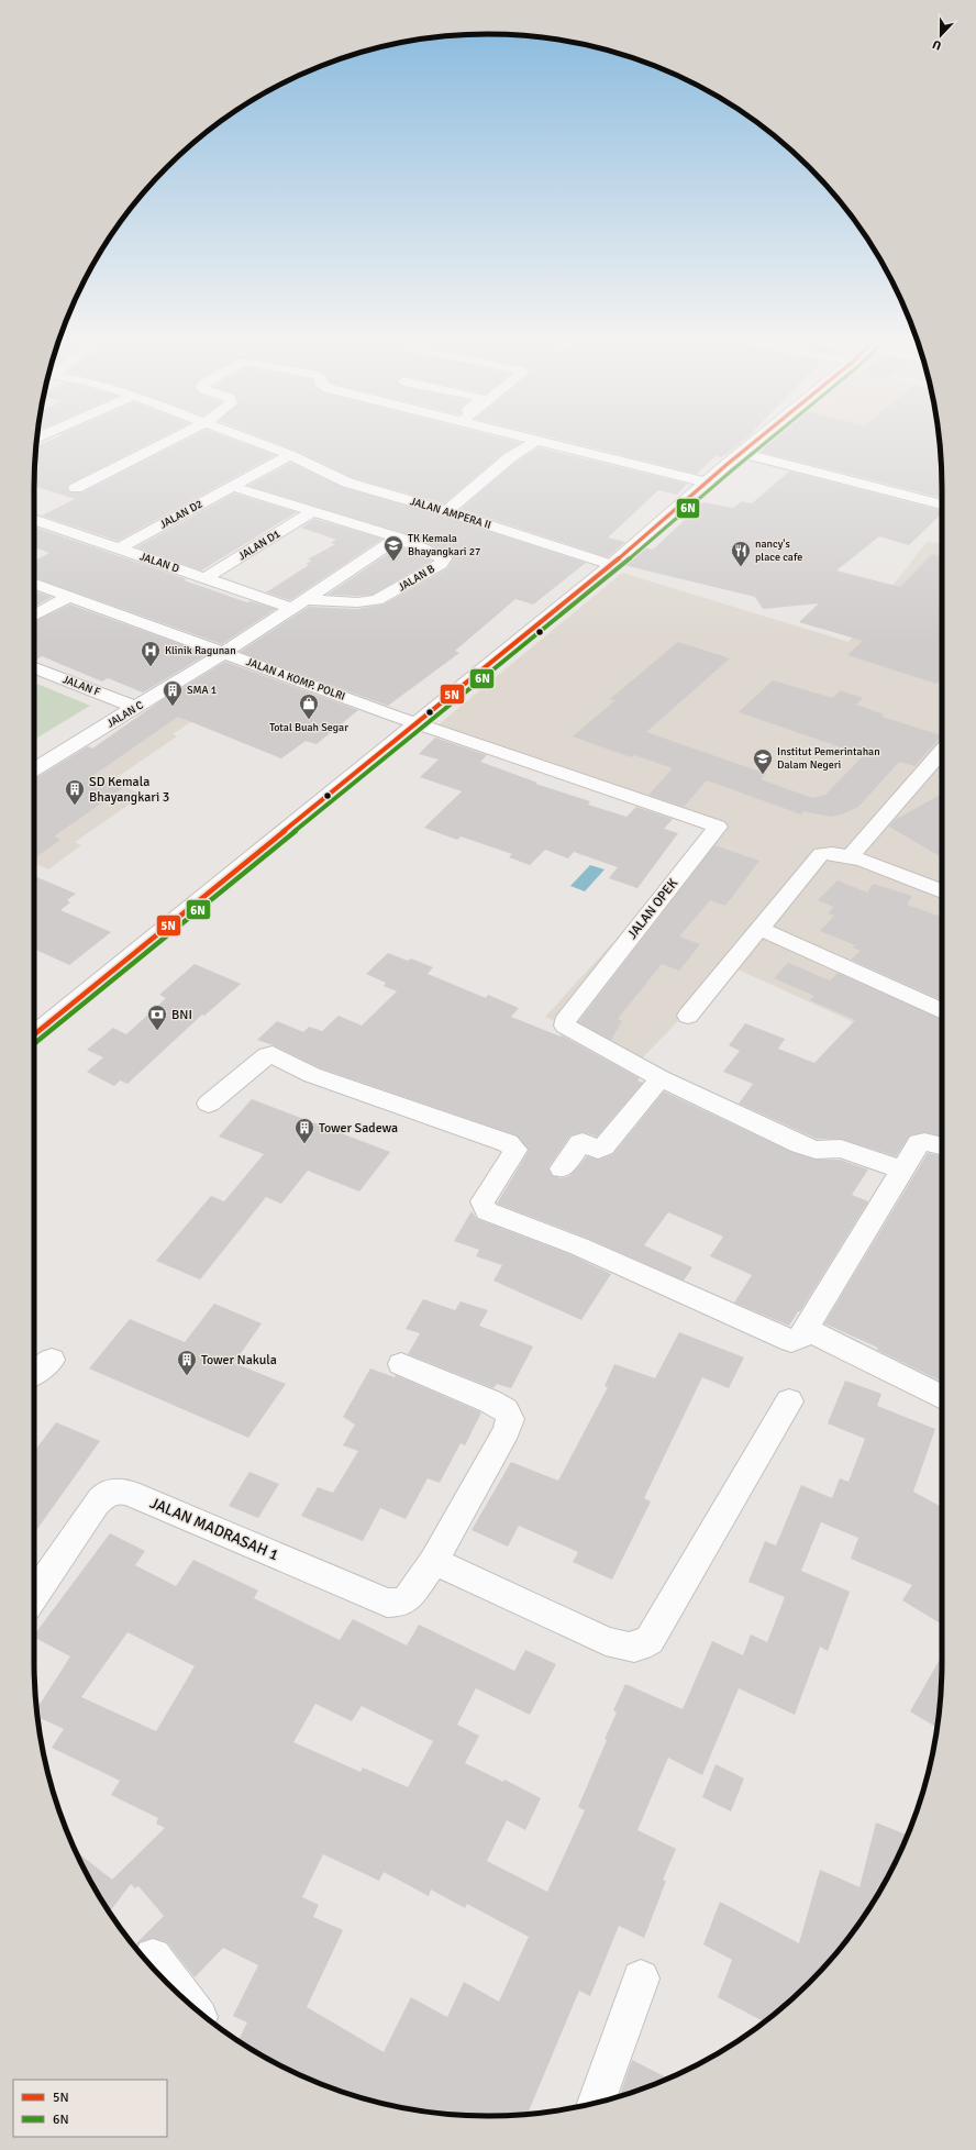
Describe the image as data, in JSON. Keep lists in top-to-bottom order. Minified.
{"streets":{"street":["JALAN AMPERA II","JALAN D2","JALAN D1","JALAN D","JALAN B","JALAN A KOMP. POLRI","JALAN F","JALAN C","JALAN OPEK","JALAN MADRASAH 1"]},"crossings":[["JALAN AMPERA II","JALAN D2"],["JALAN D2","JALAN D"],["JALAN D1","JALAN D"],["JALAN A KOMP. POLRI","JALAN C"],["JALAN A KOMP. POLRI","JALAN OPEK"],["JALAN F","JALAN C"]],"places":{"school or university":["TK Kemala Bhayangkari 27","Institut Pemerintahan Dalam Negeri"],"restaurant":["nancy's place cafe"],"hospital":["Klinik Ragunan"],"building":["SMA 1","SD Kemala Bhayangkari 3","Tower Sadewa","Tower Nakula"],"shop":["Total Buah Segar"],"bank":["BNI"]},"lines":["transit line 5N","transit line 6N"],"legend":["5N","6N"],"north":"bottom"}
